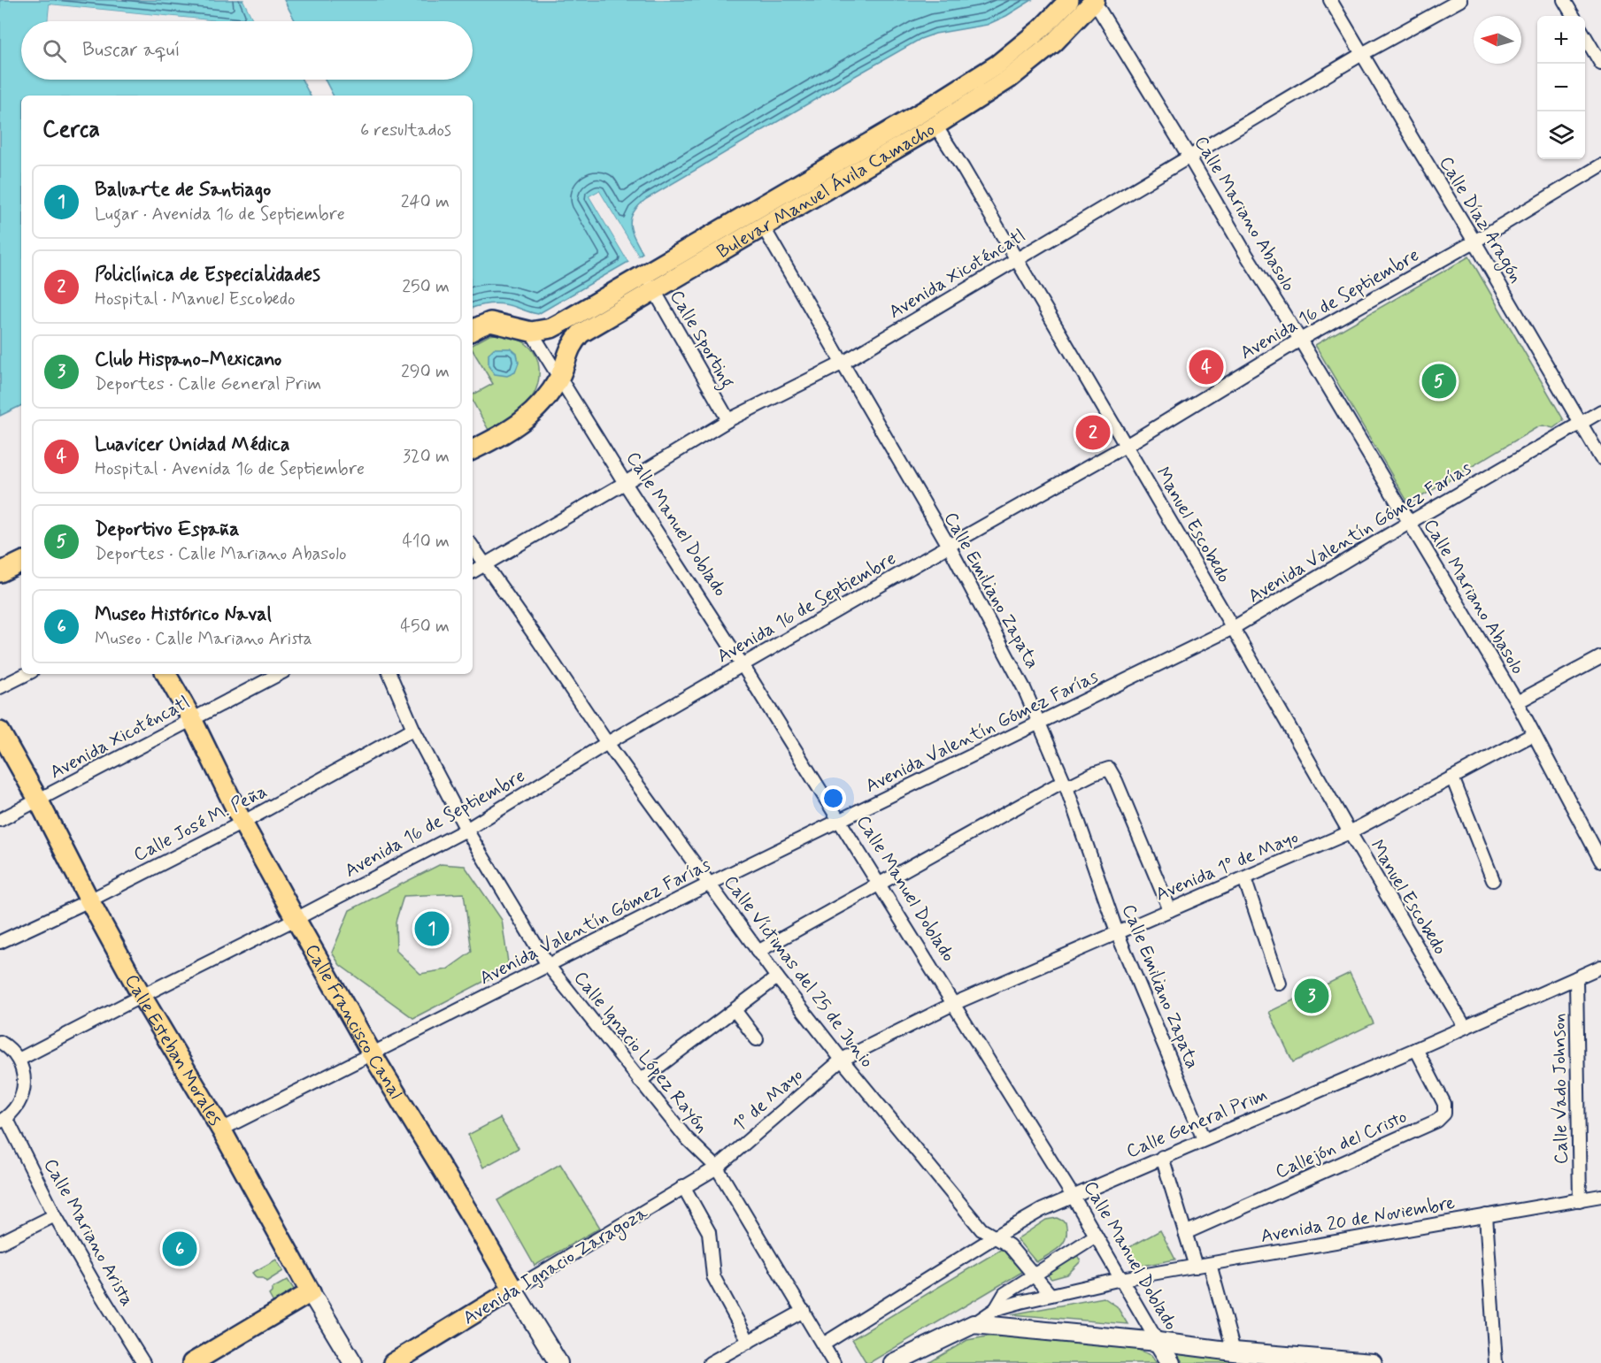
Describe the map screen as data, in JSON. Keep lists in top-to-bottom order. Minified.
{"streets":{"main road":["Bulevar Manuel Ávila Camacho","Calle Manuel Doblado","Calle Francisco Canal","Calle Esteban Morales","Avenida Ignacio Zaragoza"],"street":["Calle Mariano Abasolo","Calle Díaz Aragón","Avenida Xicoténcatl","Avenida 16 de Septiembre","Calle Sporting","Manuel Escobedo","Avenida Valentín Gómez Farías","Calle Emiliano Zapata","Calle José M. Peña","Avenida 1º de Mayo","Calle Víctimas del 25 de Junio","Calle Ignacio López Rayón","Calle Vado Johnson","1º de Mayo","Calle General Prim","Callejón del Cristo","Avenida 20 de Noviembre","Calle Mariano Arista"]},"crossings":[["Bulevar Manuel Ávila Camacho","Calle Mariano Abasolo"],["Bulevar Manuel Ávila Camacho","Calle Sporting"],["Bulevar Manuel Ávila Camacho","Calle Manuel Doblado"],["Bulevar Manuel Ávila Camacho","Manuel Escobedo"],["Bulevar Manuel Ávila Camacho","Calle Emiliano Zapata"],["Calle Mariano Abasolo","Avenida Xicoténcatl"],["Calle Mariano Abasolo","Avenida 16 de Septiembre"],["Calle Mariano Abasolo","Avenida Valentín Gómez Farías"],["Calle Mariano Abasolo","Avenida 1º de Mayo"],["Calle Díaz Aragón","Avenida Xicoténcatl"],["Calle Díaz Aragón","Avenida 16 de Septiembre"],["Calle Díaz Aragón","Avenida Valentín Gómez Farías"],["Avenida Xicoténcatl","Calle Sporting"],["Avenida Xicoténcatl","Calle Manuel Doblado"],["Avenida Xicoténcatl","Manuel Escobedo"],["Avenida Xicoténcatl","Calle Emiliano Zapata"],["Avenida Xicoténcatl","Calle Víctimas del 25 de Junio"],["Avenida Xicoténcatl","Calle Francisco Canal"],["Avenida Xicoténcatl","Calle Esteban Morales"],["Avenida 16 de Septiembre","Calle Manuel Doblado"],["Avenida 16 de Septiembre","Manuel Escobedo"],["Avenida 16 de Septiembre","Calle Emiliano Zapata"],["Avenida 16 de Septiembre","Calle Víctimas del 25 de Junio"],["Avenida 16 de Septiembre","Calle Francisco Canal"],["Avenida 16 de Septiembre","Calle Esteban Morales"],["Avenida 16 de Septiembre","Calle Ignacio López Rayón"],["Calle Manuel Doblado","Avenida Valentín Gómez Farías"],["Calle Manuel Doblado","Avenida 1º de Mayo"],["Calle Manuel Doblado","Calle General Prim"],["Calle Manuel Doblado","Avenida 20 de Noviembre"],["Manuel Escobedo","Avenida Valentín Gómez Farías"],["Manuel Escobedo","Avenida 1º de Mayo"],["Manuel Escobedo","Calle General Prim"],["Avenida Valentín Gómez Farías","Calle Emiliano Zapata"],["Avenida Valentín Gómez Farías","Calle Víctimas del 25 de Junio"],["Avenida Valentín Gómez Farías","Calle Francisco Canal"],["Avenida Valentín Gómez Farías","Calle Esteban Morales"],["Avenida Valentín Gómez Farías","Calle Ignacio López Rayón"],["Calle Emiliano Zapata","Avenida 1º de Mayo"],["Calle Emiliano Zapata","Calle General Prim"],["Calle José M. Peña","Calle Francisco Canal"],["Calle José M. Peña","Calle Esteban Morales"],["Calle José M. Peña","Calle Ignacio López Rayón"],["Avenida 1º de Mayo","Calle Víctimas del 25 de Junio"],["Avenida 1º de Mayo","1º de Mayo"],["Calle Víctimas del 25 de Junio","1º de Mayo"],["Calle Víctimas del 25 de Junio","Calle General Prim"],["Calle Víctimas del 25 de Junio","Avenida 20 de Noviembre"],["Calle Francisco Canal","Avenida Ignacio Zaragoza"],["Calle Ignacio López Rayón","1º de Mayo"],["Calle Ignacio López Rayón","Calle General Prim"],["Calle Ignacio López Rayón","Avenida Ignacio Zaragoza"],["Calle Vado Johnson","Calle General Prim"],["Calle Vado Johnson","Avenida 20 de Noviembre"],["1º de Mayo","Avenida Ignacio Zaragoza"],["Calle General Prim","Callejón del Cristo"]],"north":"left","page":{"map_buttons":["+","−"],"search":"Buscar aquí","heading":["Cerca","6 resultados"],"list":[{"mark":"1","name":"Baluarte de Santiago","note":"Lugar · Avenida 16 de Septiembre","value":"240 m"},{"mark":"2","name":"Policlínica de Especialidades","note":"Hospital · Manuel Escobedo","value":"250 m"},{"mark":"3","name":"Club Hispano-Mexicano","note":"Deportes · Calle General Prim","value":"290 m"},{"mark":"4","name":"Luavicer Unidad Médica","note":"Hospital · Avenida 16 de Septiembre","value":"320 m"},{"mark":"5","name":"Deportivo España","note":"Deportes · Calle Mariano Abasolo","value":"410 m"},{"mark":"6","name":"Museo Histórico Naval","note":"Museo · Calle Mariano Arista","value":"450 m"}],"pins":["4","5","2","1","3","6"]}}
